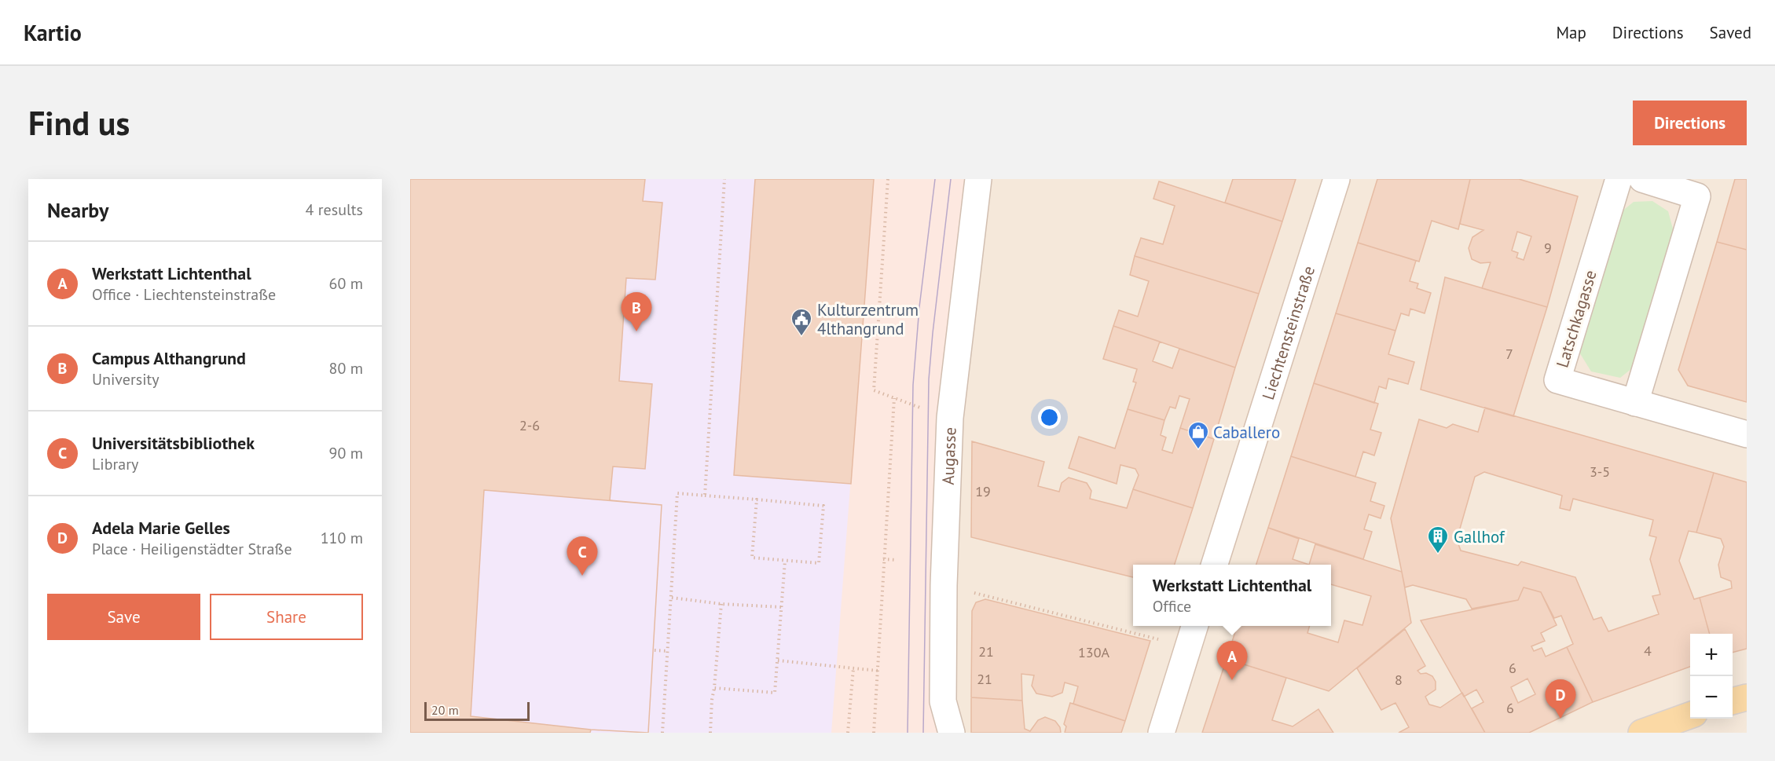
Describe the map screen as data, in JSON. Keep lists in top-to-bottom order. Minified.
{"streets":{"street":["Latschkagasse","Liechtensteinstraße","Augasse"]},"places":{"public building":["Kulturzentrum 4lthangrund"],"shop":["Caballero"],"building":["Gallhof"]},"house_numbers":["9","7","2-6","3-5","19","4","21","130A","6","21","8","6"],"scale_bar":"20 m","page":{"header":"Kartio","nav":["Map","Directions","Saved"],"buttons":["Directions",["Save","Share"]],"title":"Find us","heading":["Nearby","4 results"],"list":[{"mark":"A","name":"Werkstatt Lichtenthal","note":"Office · Liechtensteinstraße","value":"60 m"},{"mark":"B","name":"Campus Althangrund","note":"University","value":"80 m"},{"mark":"C","name":"Universitätsbibliothek","note":"Library","value":"90 m"},{"mark":"D","name":"Adela Marie Gelles","note":"Place · Heiligenstädter Straße","value":"110 m"}],"pins":["B","C","A","D"],"popup":["Werkstatt Lichtenthal","Office"],"map_buttons":["+","−"],"scale":"20 m"}}
